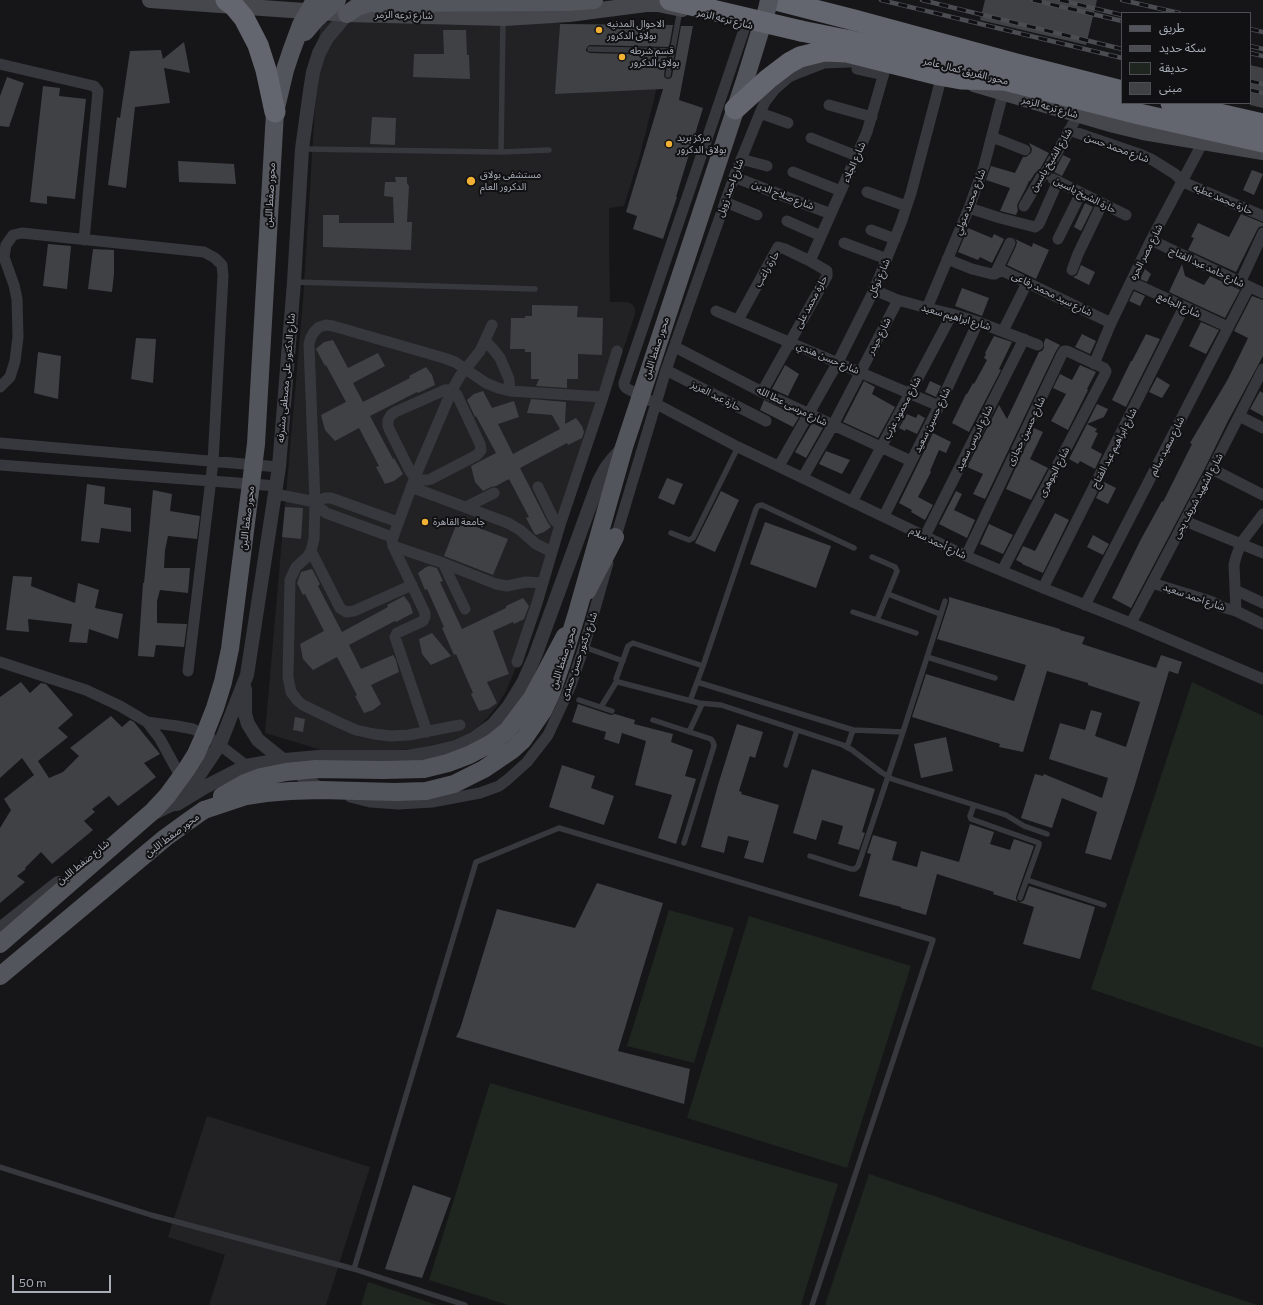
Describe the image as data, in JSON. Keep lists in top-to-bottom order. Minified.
{"streets":{"highway":["محور الفريق كمال عامر"],"main road":["شارع ترعه الزمر","محور صفط اللبن"],"street":["شارع محمد حسن","شارع الشيخ ياسين","شارع الجلاء","شارع احمد زويل","شارع صلاح الدين","حارة الشيخ ياسين","حارة محمد عطيه","شارع محمد متولي","شارع مصر الحره","شارع حامد عبد الفتاح","حارة راغب","شارع توكل","شارع سيد محمد رفاعى","حارة محمد على","شارع الجامع","شارع ابراهيم سعيد","شارع حيدر","شارع حسن هندي","شارع الدكتور على مصطفى مشرفه","حارة عبد العزيز","شارع مرسى عطا الله","شارع محمود عزب","شارع حسين سعيد","شارع حسين حجازى","شارع ادريس سعيد","شارع سعيد سالم","شارع ابراهيم عبد الفتاح","شارع الجوهرى","شارع الشهيد شريف يحى","شارع أحمد سلام","شارع احمد سعيد","شارع دكتور حسن حمدى","شارع صفط اللبن"]},"crossings":[["شارع ترعه الزمر","محور الفريق كمال عامر"],["شارع ترعه الزمر","شارع الشيخ ياسين"],["شارع ترعه الزمر","شارع الجلاء"],["شارع ترعه الزمر","شارع احمد زويل"],["شارع ترعه الزمر","شارع محمد متولي"],["شارع ترعه الزمر","شارع مصر الحره"],["شارع ترعه الزمر","شارع توكل"],["شارع ترعه الزمر","شارع الدكتور على مصطفى مشرفه"],["شارع ترعه الزمر","شارع أحمد سلام"],["محور الفريق كمال عامر","محور صفط اللبن"],["محور الفريق كمال عامر","شارع محمد متولي"],["شارع محمد حسن","شارع الشيخ ياسين"],["شارع محمد حسن","حارة محمد عطيه"],["شارع محمد حسن","شارع مصر الحره"],["شارع الشيخ ياسين","حارة الشيخ ياسين"],["شارع الجلاء","شارع احمد زويل"],["شارع الجلاء","شارع صلاح الدين"],["شارع الجلاء","حارة راغب"],["شارع الجلاء","حارة محمد على"],["شارع احمد زويل","شارع صلاح الدين"],["شارع احمد زويل","حارة عبد العزيز"],["شارع احمد زويل","شارع مرسى عطا الله"],["شارع احمد زويل","شارع أحمد سلام"],["شارع احمد زويل","شارع دكتور حسن حمدى"],["محور صفط اللبن","شارع صفط اللبن"],["حارة محمد عطيه","شارع مصر الحره"],["شارع محمد متولي","شارع سيد محمد رفاعى"],["شارع محمد متولي","شارع ابراهيم سعيد"],["شارع مصر الحره","شارع حامد عبد الفتاح"],["شارع مصر الحره","شارع سيد محمد رفاعى"],["شارع مصر الحره","شارع الجامع"],["شارع مصر الحره","شارع حسين حجازى"],["شارع حامد عبد الفتاح","شارع سعيد سالم"],["حارة راغب","حارة محمد على"],["حارة راغب","شارع حسن هندي"],["شارع توكل","شارع ابراهيم سعيد"],["شارع توكل","شارع حسن هندي"],["شارع توكل","شارع مرسى عطا الله"],["شارع توكل","شارع أحمد سلام"],["حارة محمد على","شارع حسن هندي"],["حارة محمد على","شارع مرسى عطا الله"],["شارع الجامع","شارع سعيد سالم"],["شارع الجامع","شارع ابراهيم عبد الفتاح"],["شارع ابراهيم سعيد","شارع حيدر"],["شارع ابراهيم سعيد","شارع محمود عزب"],["شارع ابراهيم سعيد","شارع حسين سعيد"],["شارع ابراهيم سعيد","شارع ادريس سعيد"],["شارع حيدر","شارع حسن هندي"],["شارع حيدر","شارع مرسى عطا الله"],["شارع حيدر","شارع أحمد سلام"],["شارع حسن هندي","شارع محمود عزب"],["شارع حسن هندي","شارع حسين سعيد"],["شارع الدكتور على مصطفى مشرفه","شارع دكتور حسن حمدى"],["شارع الدكتور على مصطفى مشرفه","شارع صفط اللبن"],["شارع مرسى عطا الله","شارع محمود عزب"],["شارع مرسى عطا الله","شارع حسين سعيد"],["شارع محمود عزب","شارع أحمد سلام"],["شارع حسين سعيد","شارع أحمد سلام"],["شارع حسين حجازى","شارع الجوهرى"],["شارع حسين حجازى","شارع أحمد سلام"],["شارع ادريس سعيد","شارع أحمد سلام"],["شارع سعيد سالم","شارع أحمد سلام"],["شارع ابراهيم عبد الفتاح","شارع أحمد سلام"],["شارع الجوهرى","شارع أحمد سلام"],["شارع الشهيد شريف يحى","شارع أحمد سلام"],["شارع الشهيد شريف يحى","شارع احمد سعيد"],["شارع أحمد سلام","شارع دكتور حسن حمدى"],["شارع دكتور حسن حمدى","شارع صفط اللبن"]],"places":["الاحوال المدنيه بولاق الدكرور","قسم شرطه بولاق الدكرور","مركز بريد بولاق الدكرور","مستشفى بولاق الدكرور العام","جامعة القاهرة"],"legend":["طريق","سكة حديد","حديقة","مبنى"],"scale_bar":"50 m"}
